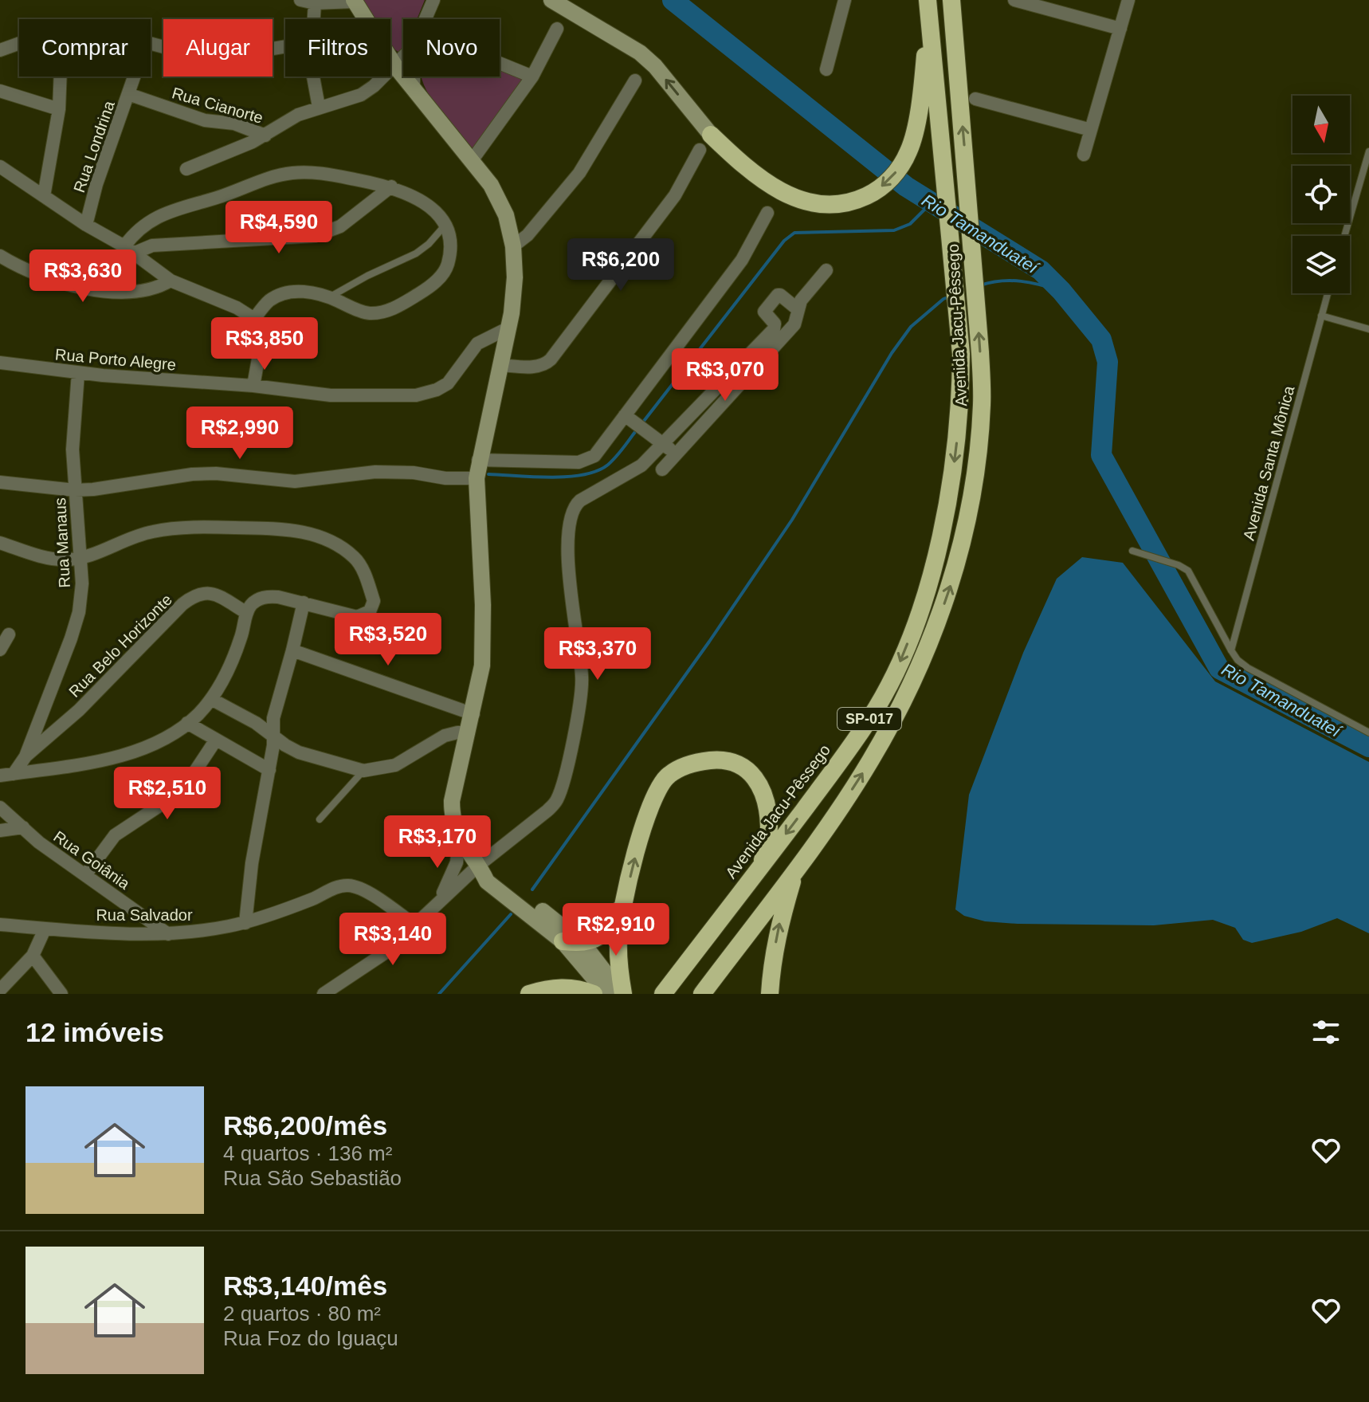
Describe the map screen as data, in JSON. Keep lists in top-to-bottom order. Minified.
{"streets":{"highway":["Avenida Jacu-Pêssego","SP-017"],"street":["Rua Cianorte","Rua Londrina","Rua Porto Alegre","Rua Manaus","Rua Belo Horizonte","Rua Goiânia","Rua Salvador"],"lane":["Avenida Santa Mônica"]},"crossings":[["Rua Cianorte","Rua Londrina"],["Rua Porto Alegre","Rua Manaus"],["Rua Manaus","Rua Belo Horizonte"],["Rua Goiânia","Rua Salvador"]],"water":["Rio Tamanduateí"],"north":"bottom","page":{"chip":["Comprar","Alugar","Filtros","Novo"],"price":["R$4,590","R$6,200","R$3,630","R$3,850","R$3,070","R$2,990","R$3,520","R$3,370","R$2,510","R$3,170","R$2,910","R$3,140"],"heading":"12 imóveis","list":[{"name":"R$6,200/mês","note":"4 quartos · 136 m² · Rua São Sebastião"},{"name":"R$3,140/mês","note":"2 quartos · 80 m² · Rua Foz do Iguaçu"}]}}
